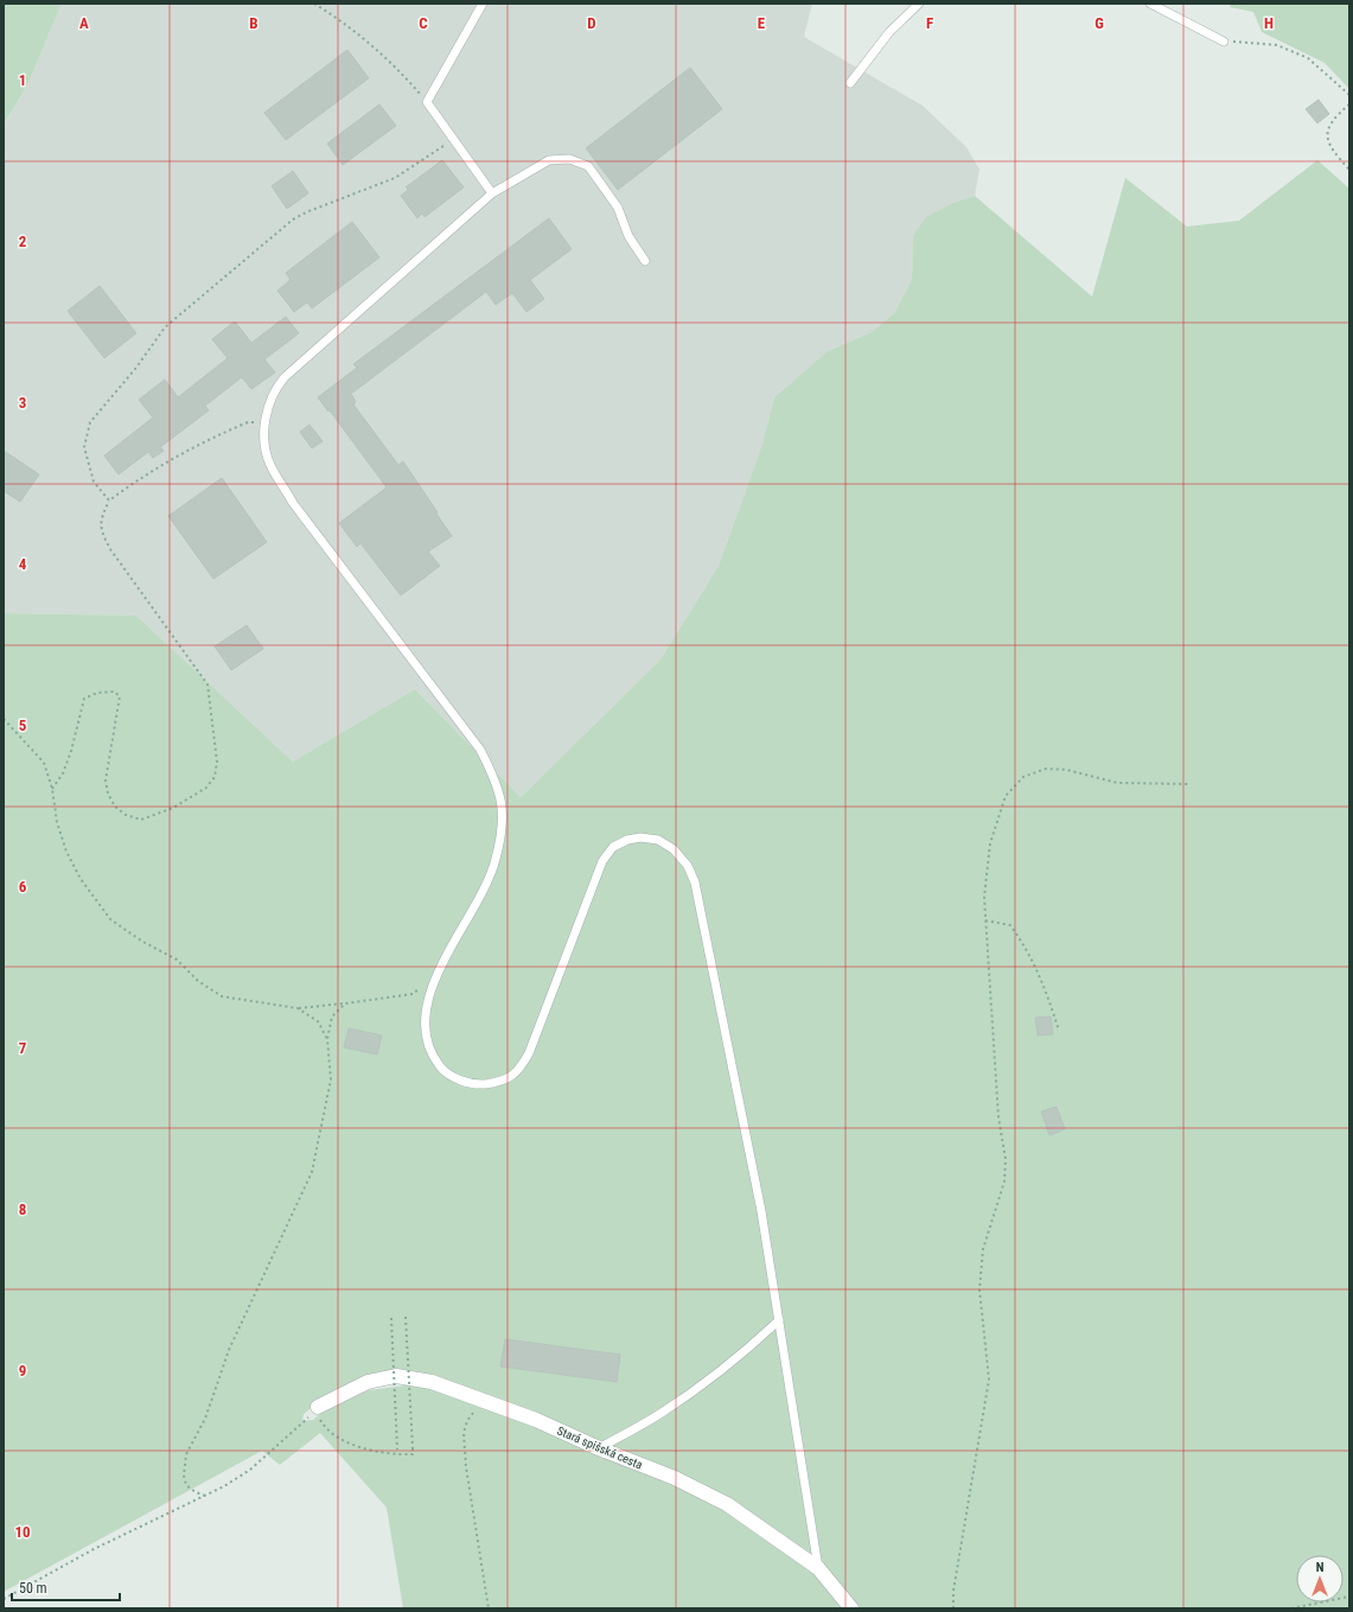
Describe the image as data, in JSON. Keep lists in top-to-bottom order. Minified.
{"streets":{"street":["Stará spišská cesta"]},"scale_bar":"50 m","north":"top","grid":{"columns":["A","B","C","D","E","F","G","H"],"rows":["1","2","3","4","5","6","7","8","9","10"]}}
